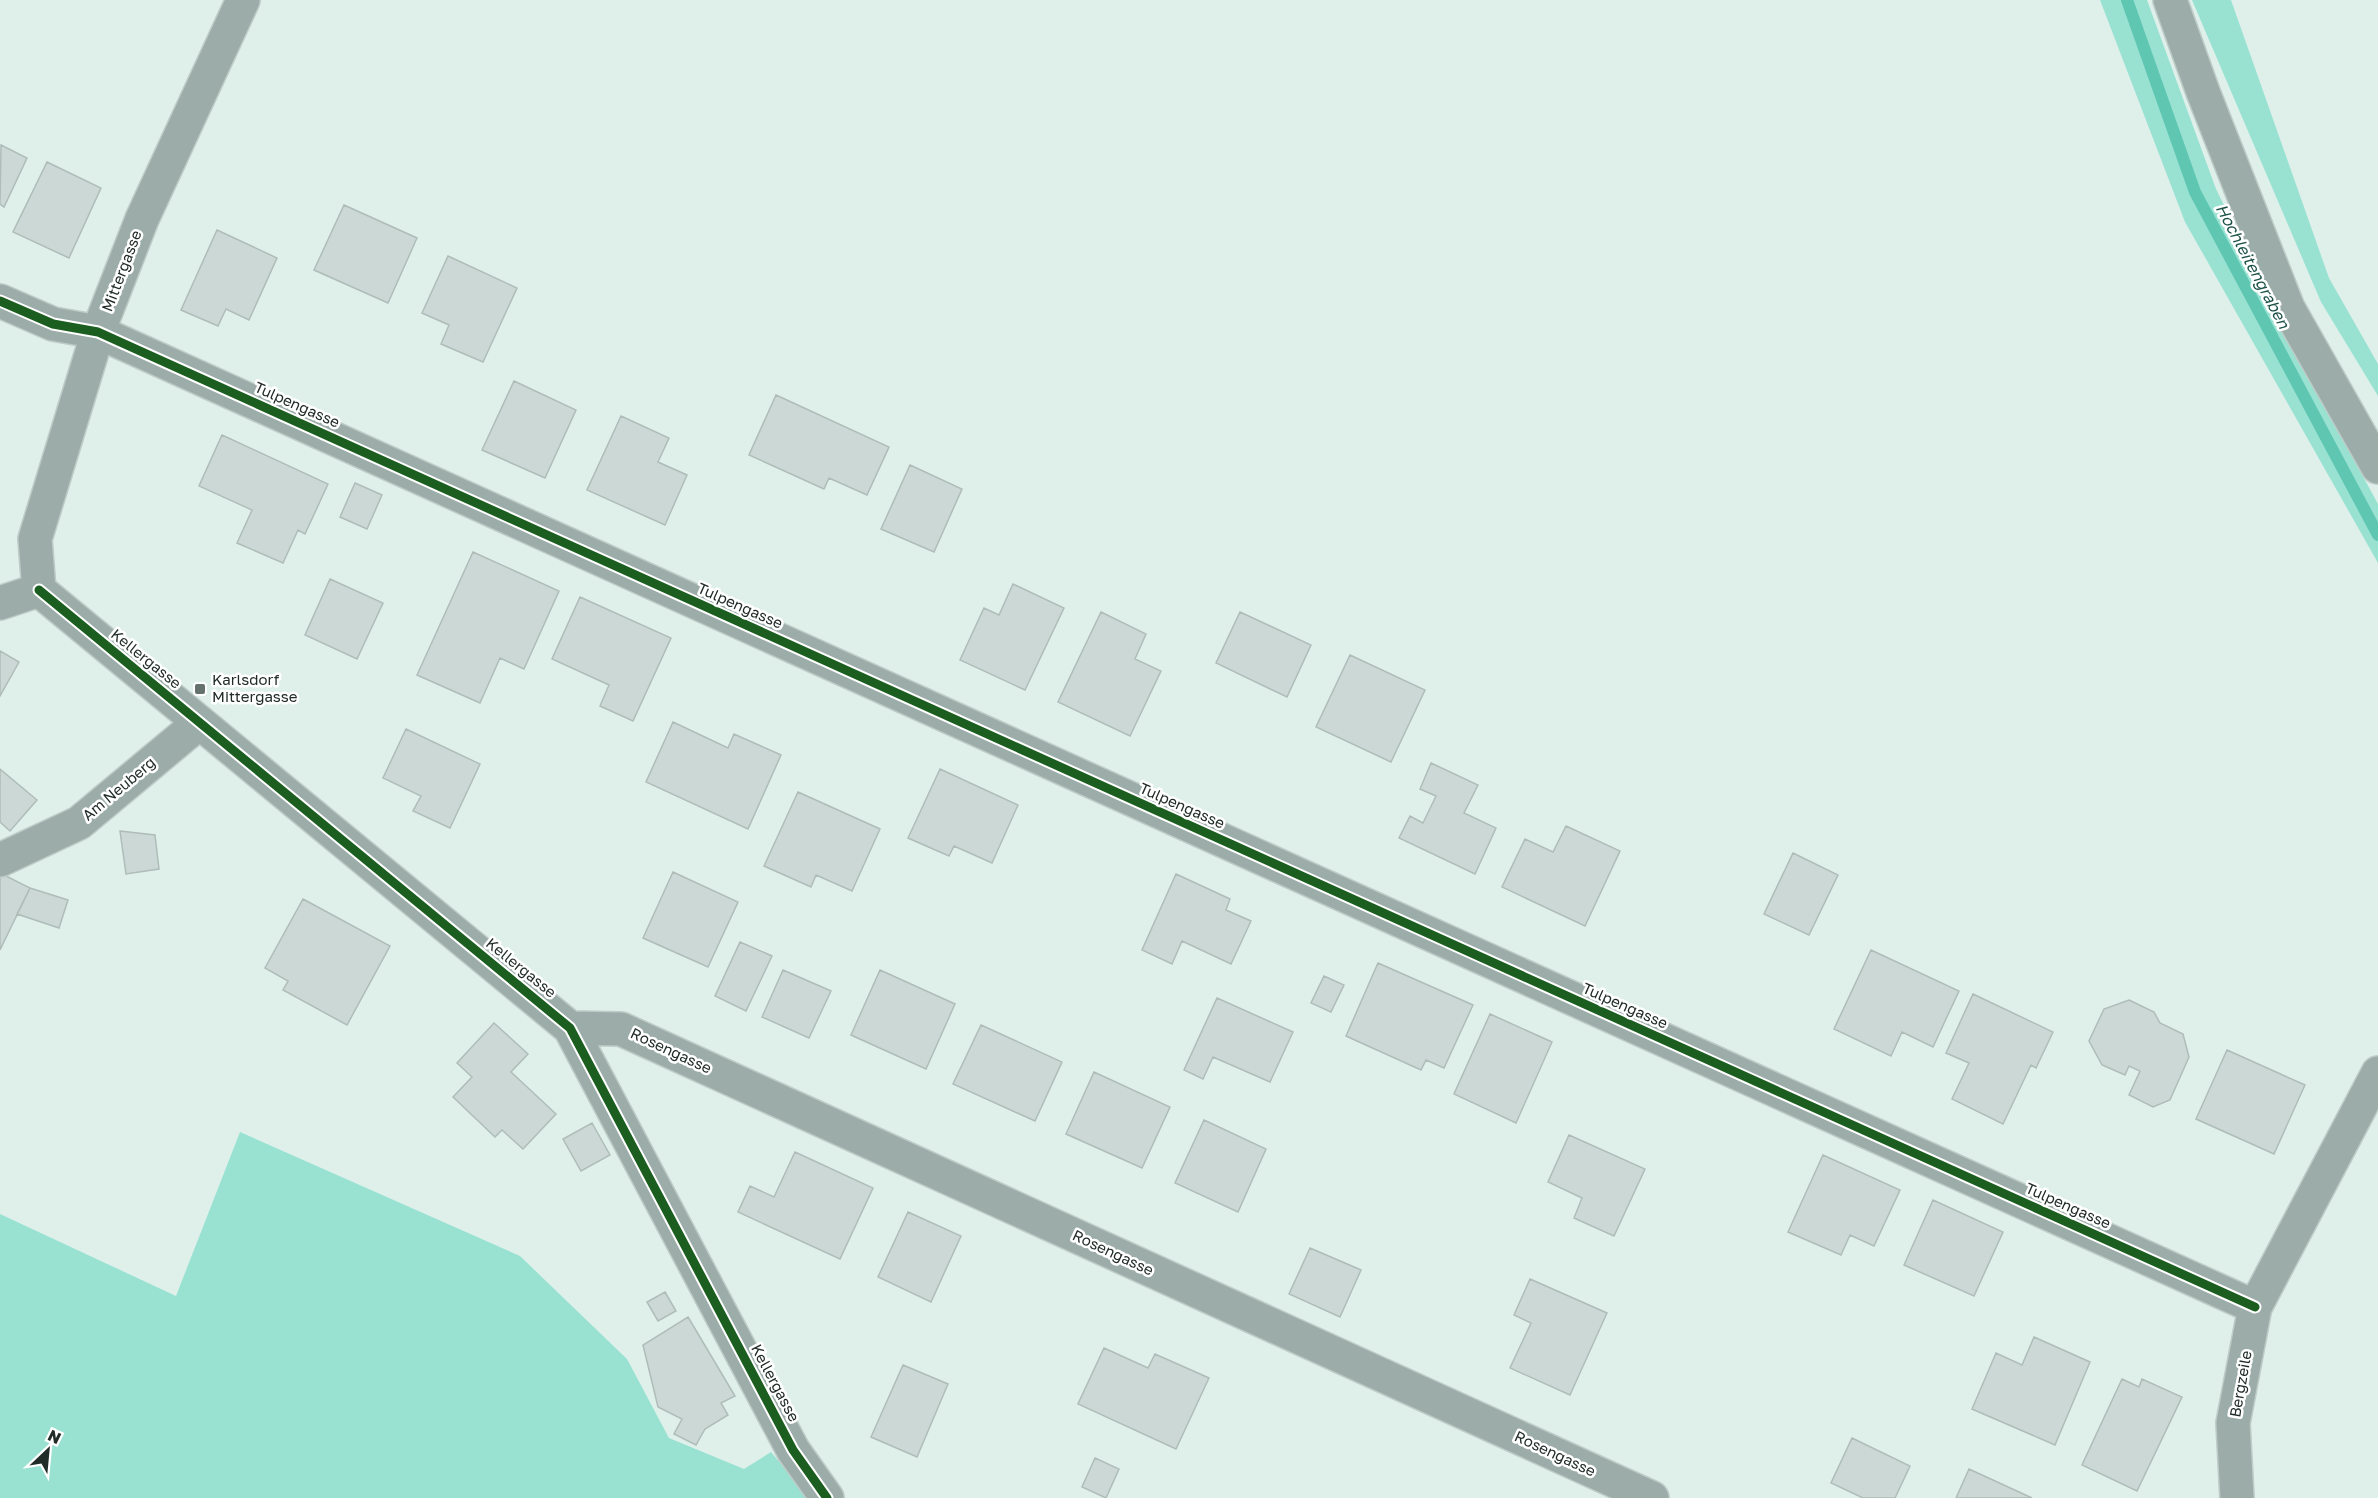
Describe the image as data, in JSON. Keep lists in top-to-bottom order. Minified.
{"streets":{"street":["Mittergasse","Tulpengasse","Kellergasse","Am Neuberg","Rosengasse","Bergzeile"]},"crossings":[["Mittergasse","Tulpengasse"],["Mittergasse","Kellergasse"],["Tulpengasse","Bergzeile"],["Kellergasse","Am Neuberg"],["Kellergasse","Rosengasse"]],"water":["Hochleitengraben"],"places":{"transit":["Karlsdorf Mittergasse"]},"north":"top right"}
